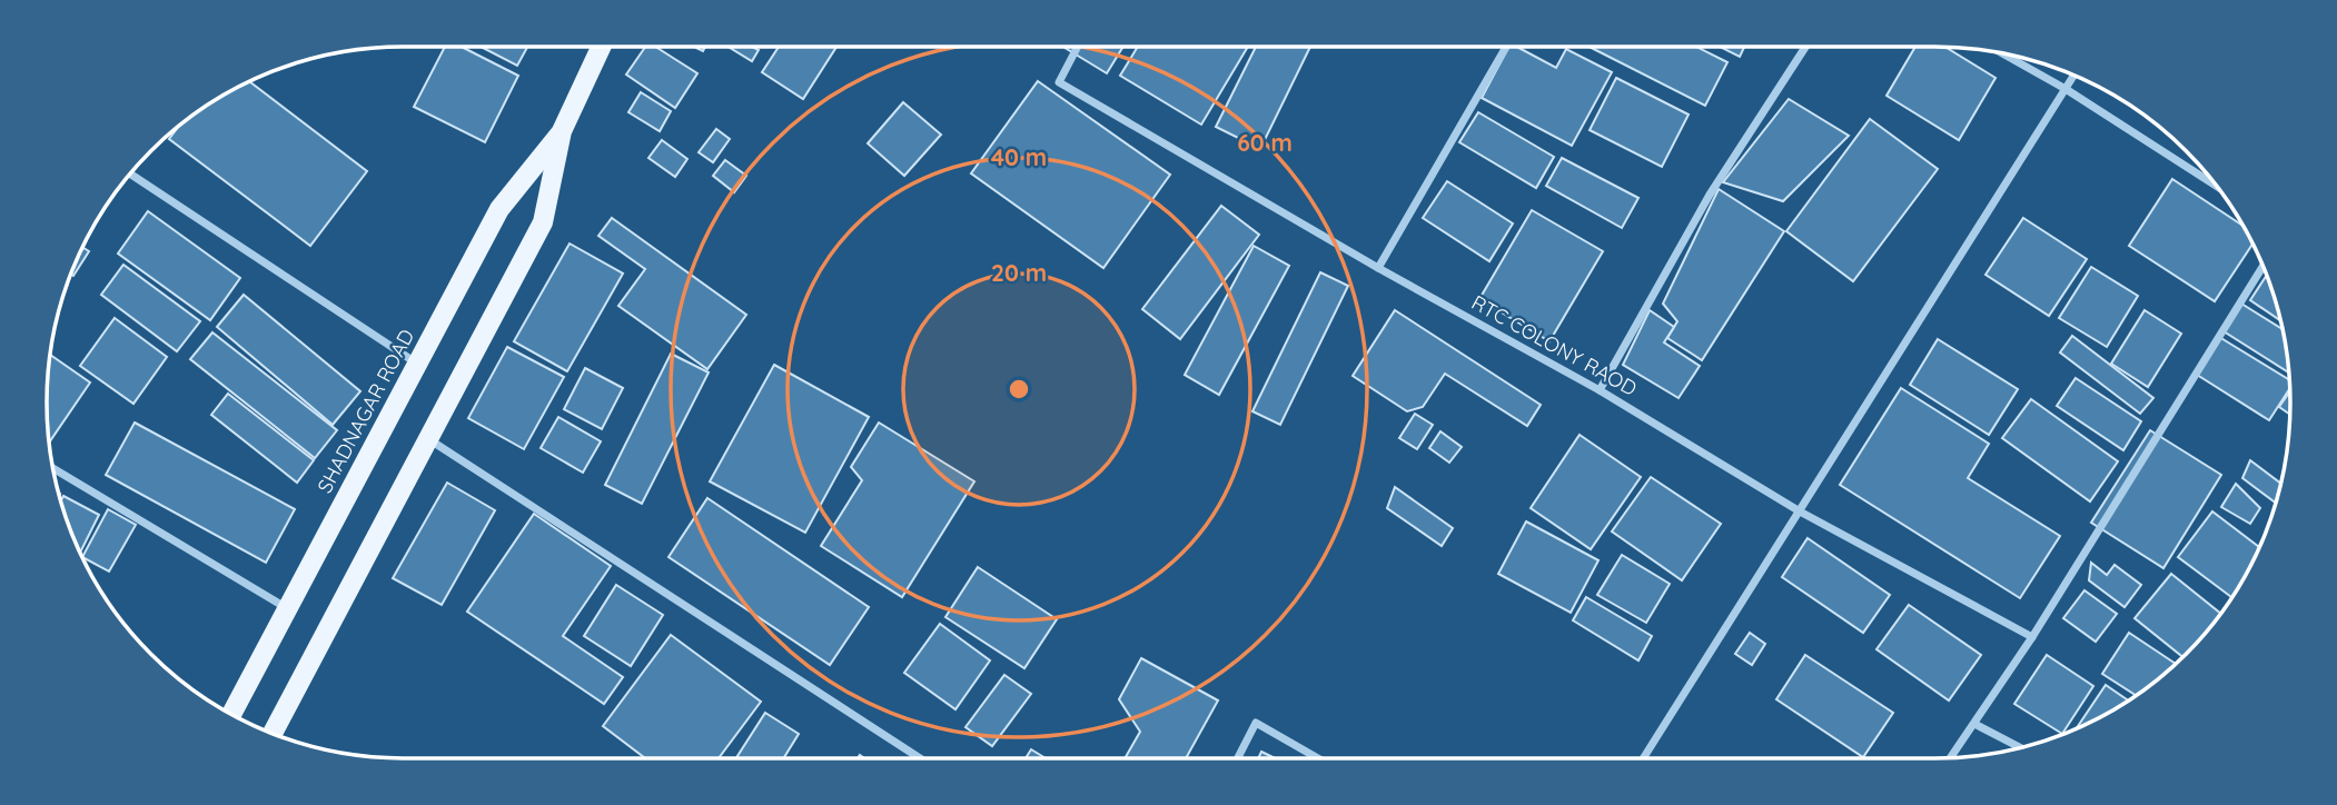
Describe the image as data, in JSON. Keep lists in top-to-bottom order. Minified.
{"streets":{"main road":["SHADNAGAR ROAD"],"street":["RTC COLONY RAOD"]},"rings":["60 m","40 m","20 m"]}
